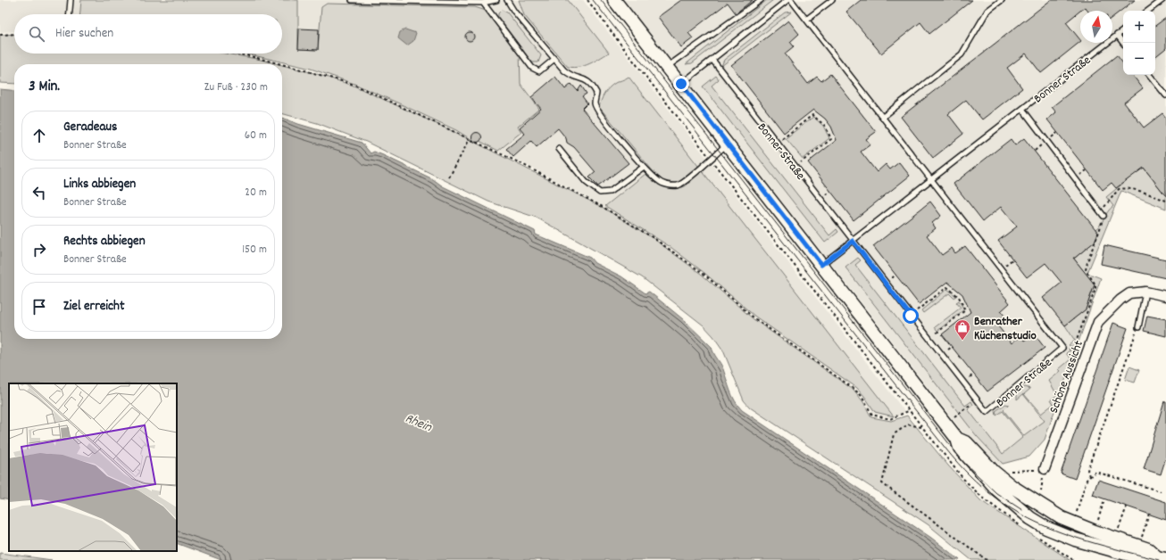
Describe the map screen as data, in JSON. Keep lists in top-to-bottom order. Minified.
{"streets":{"street":["Schöne Aussicht"],"lane":["Bonner Straße"]},"water":["Rhein"],"places":{"shop":["Benrather Küchenstudio"]},"north":"top","page":{"map_buttons":["+","−"],"search":"Hier suchen","heading":["3 Min.","Zu Fuß · 230 m"],"list":[["Geradeaus","Bonner Straße","60 m"],["Links abbiegen","Bonner Straße","20 m"],["Rechts abbiegen","Bonner Straße","150 m"],"Ziel erreicht"]}}
